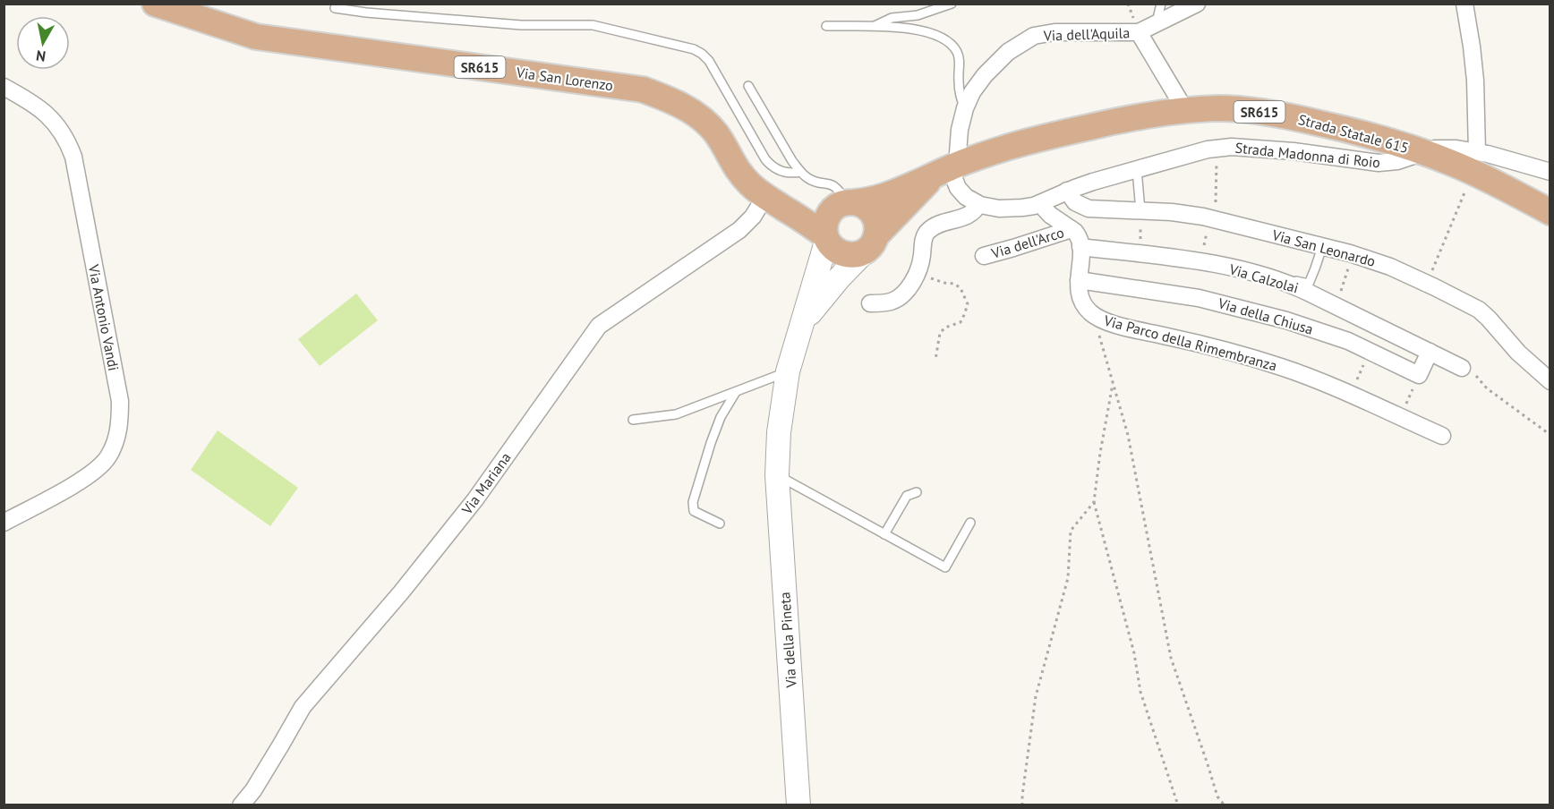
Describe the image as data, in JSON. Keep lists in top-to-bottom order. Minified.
{"streets":{"main road":["SR615","Via San Lorenzo","Strada Statale 615","Via della Pineta"],"street":["Via dell'Aquila","Strada Madonna di Roio","Via dell'Arco","Via San Leonardo","Via Calzolai","Via della Chiusa","Via Antonio Vandi","Via Parco della Rimembranza","Via Mariana"]},"crossings":[["Via dell'Aquila","SR615"],["Via dell'Aquila","Strada Statale 615"],["SR615","Via San Lorenzo"],["SR615","Strada Statale 615"],["SR615","Via della Pineta"],["Via San Lorenzo","Via Mariana"],["Via San Lorenzo","Via della Pineta"],["Strada Statale 615","Strada Madonna di Roio"],["Strada Madonna di Roio","Via San Leonardo"],["Strada Madonna di Roio","Via Parco della Rimembranza"],["Via dell'Arco","Via Parco della Rimembranza"],["Via Calzolai","Via Parco della Rimembranza"],["Via della Chiusa","Via Parco della Rimembranza"]],"north":"bottom"}
